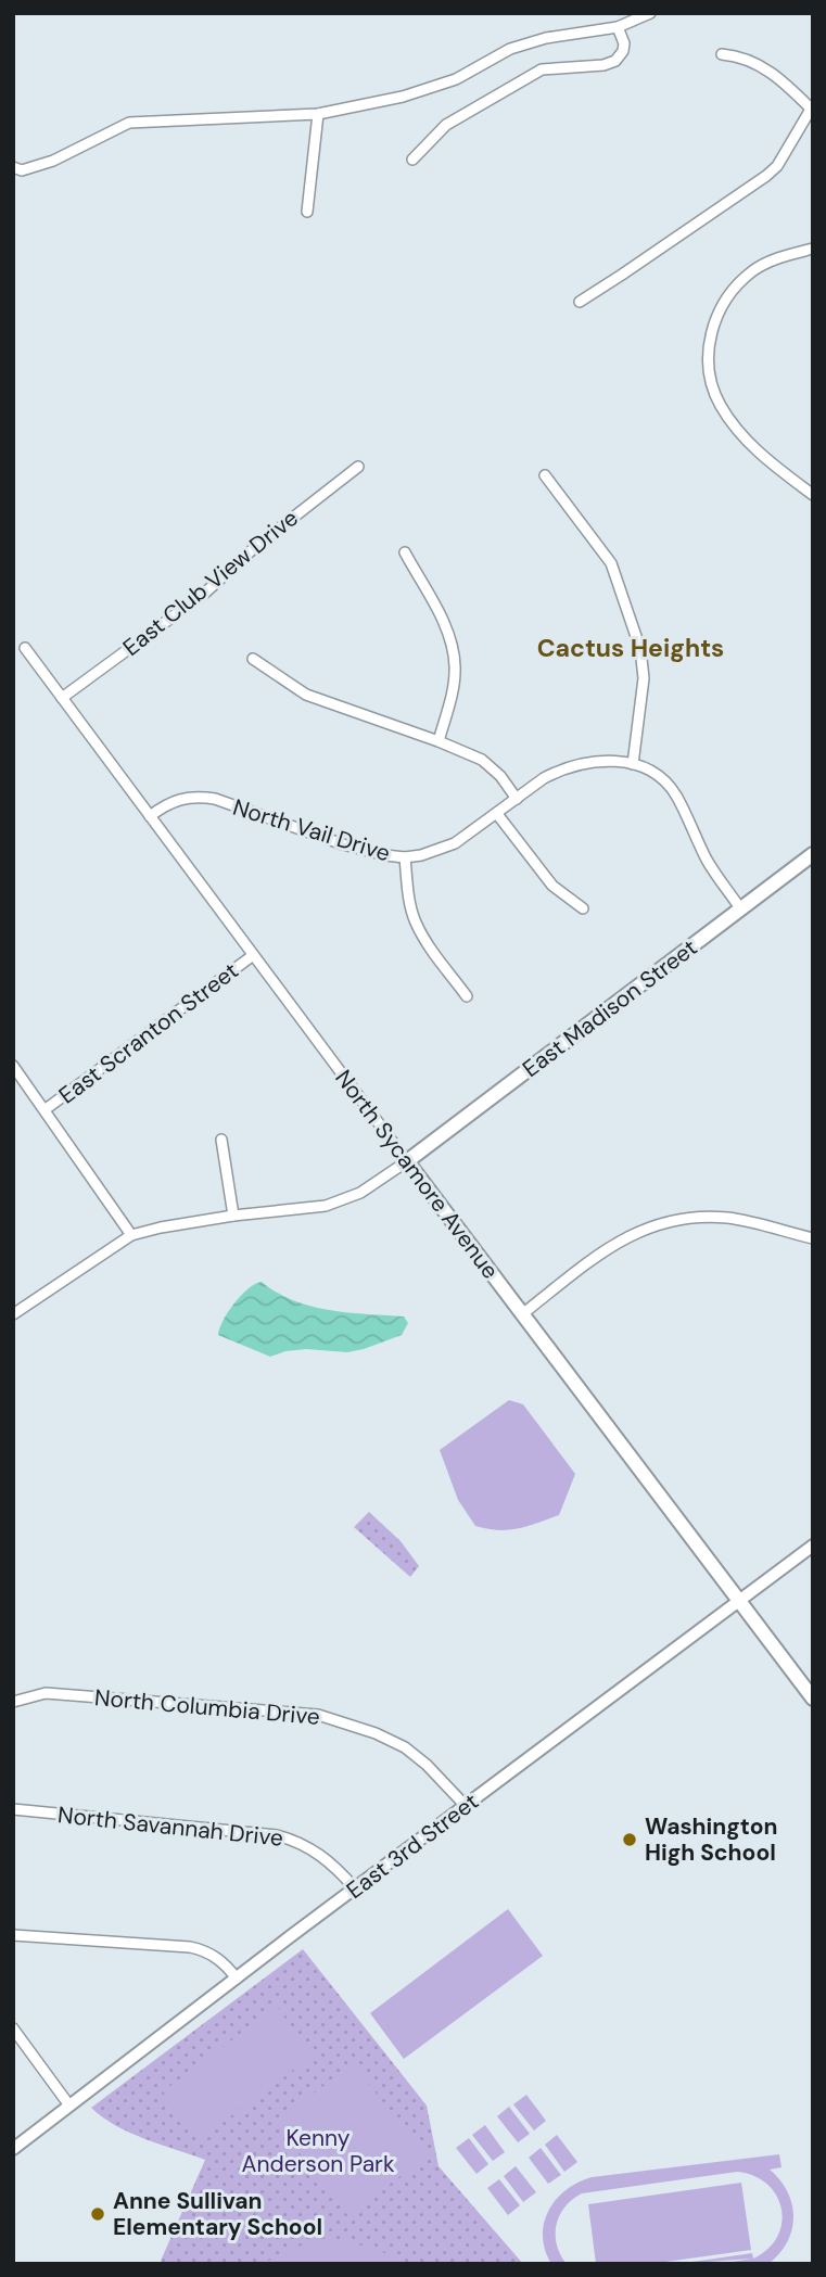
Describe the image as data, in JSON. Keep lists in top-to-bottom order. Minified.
{"streets":{"main road":["East Madison Street","North Sycamore Avenue"],"street":["East Club View Drive","North Vail Drive","East Scranton Street","North Columbia Drive","North Savannah Drive","East 3rd Street"]},"crossings":[["East Club View Drive","North Sycamore Avenue"],["North Vail Drive","East Madison Street"],["North Vail Drive","North Sycamore Avenue"],["East Madison Street","North Sycamore Avenue"],["East Scranton Street","North Sycamore Avenue"],["North Sycamore Avenue","East 3rd Street"],["North Columbia Drive","East 3rd Street"],["North Savannah Drive","East 3rd Street"]],"districts":["Cactus Heights"],"parks":["Kenny Anderson Park"],"places":["Washington High School","Anne Sullivan Elementary School"]}
